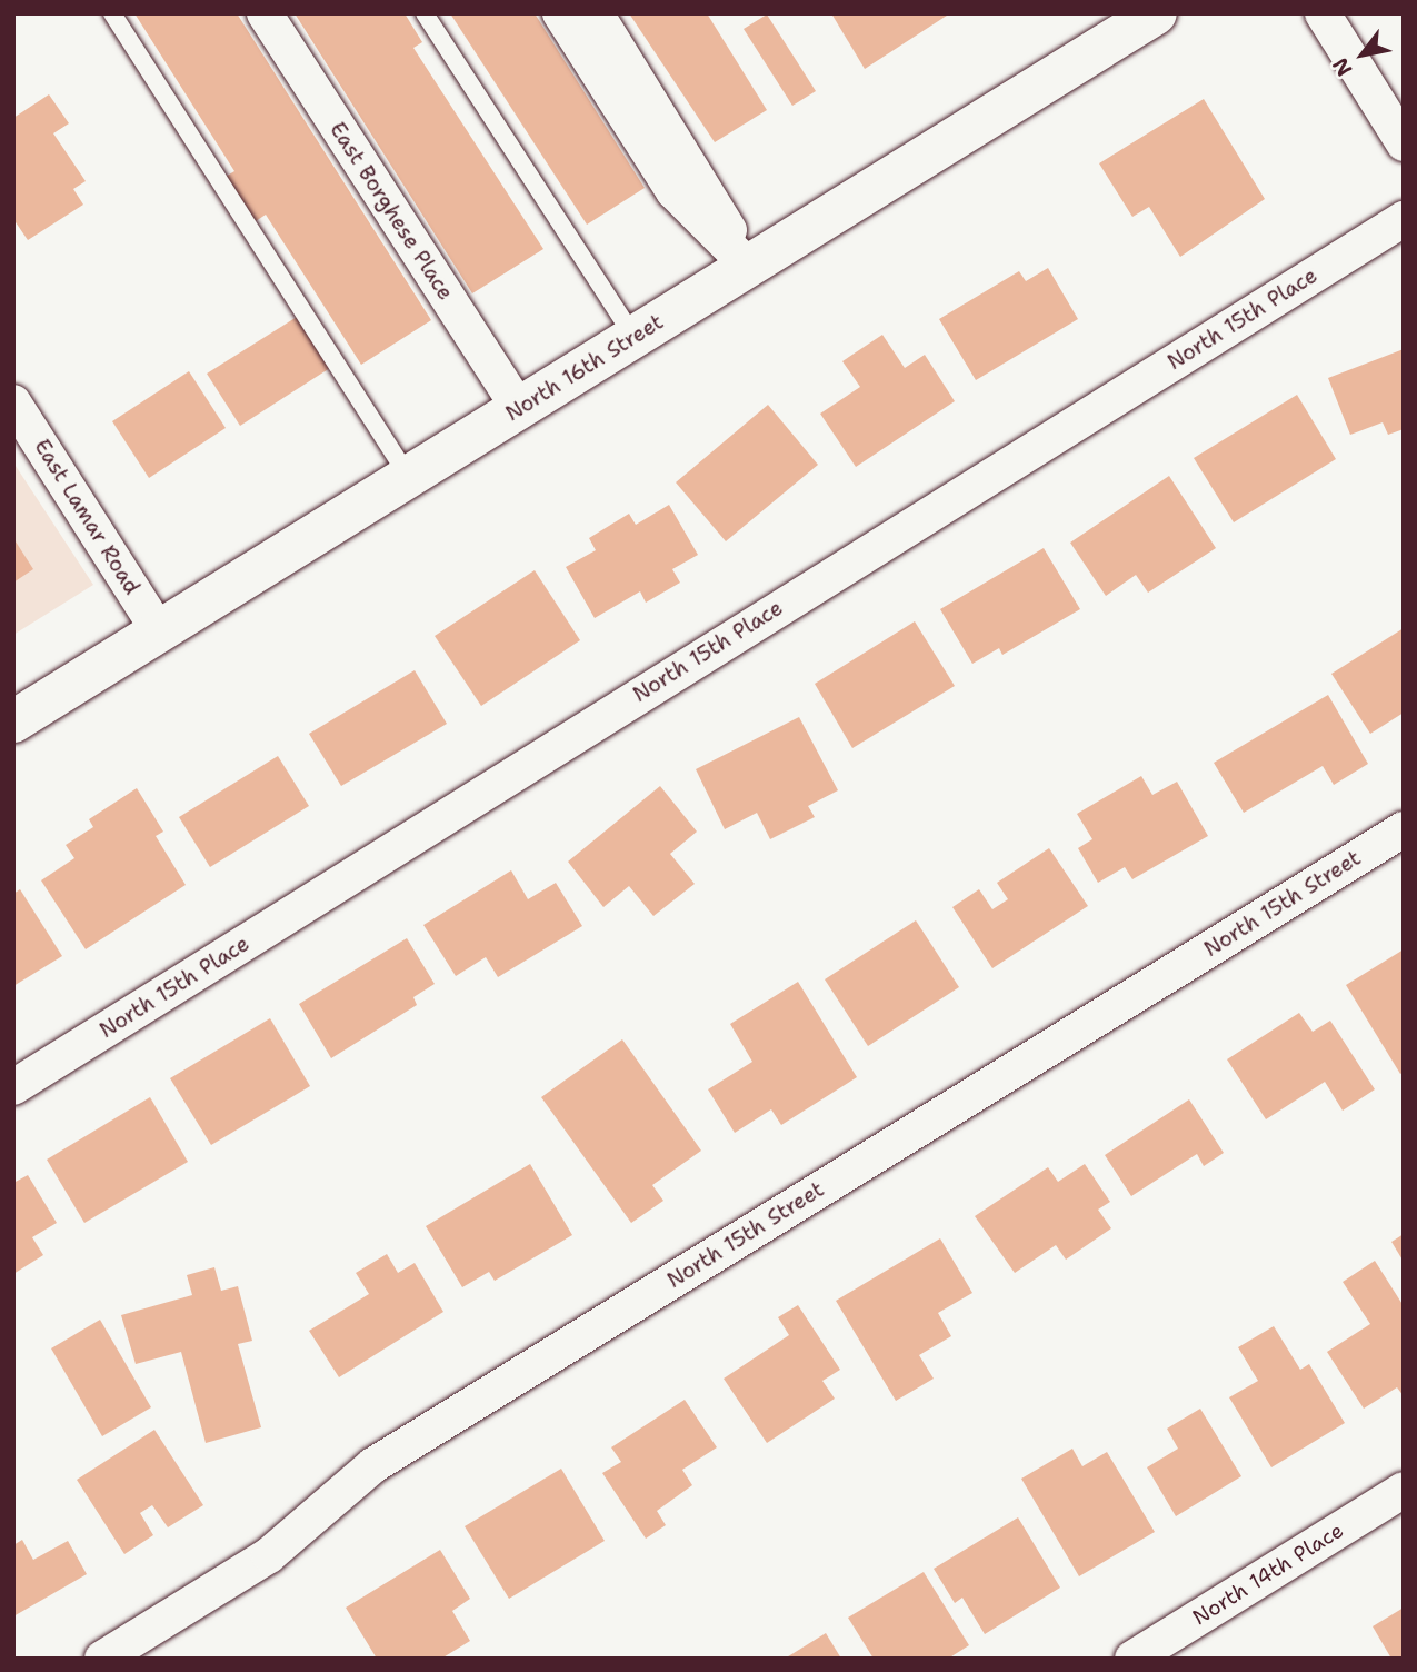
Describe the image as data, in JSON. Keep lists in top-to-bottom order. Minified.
{"streets":{"main road":["North 16th Street"],"street":["East Borghese Place","North 15th Place","East Lamar Road","North 15th Street","North 14th Place"]},"crossings":[["East Borghese Place","North 16th Street"],["North 16th Street","East Lamar Road"]],"north":"bottom left"}
